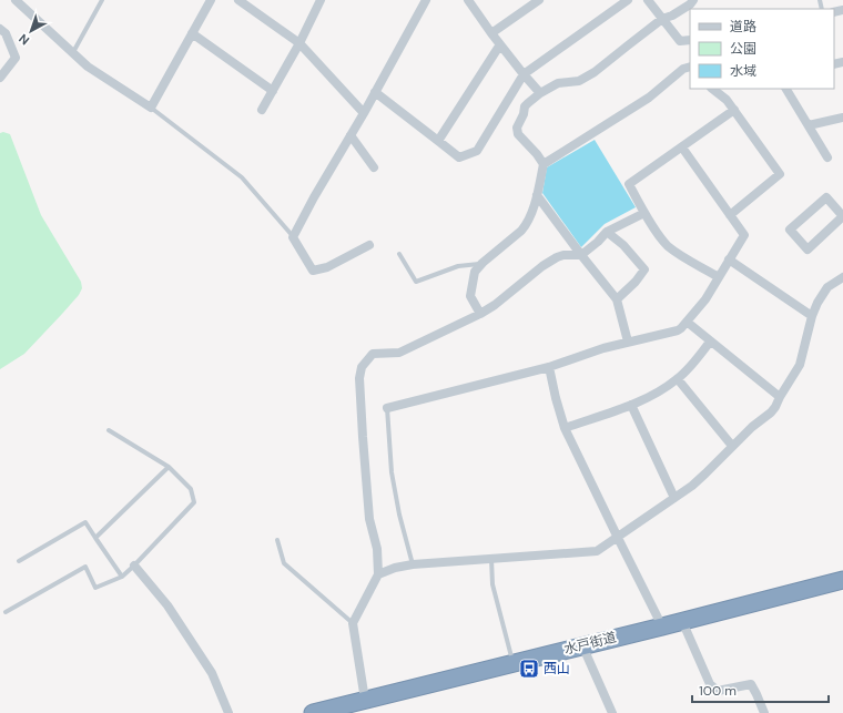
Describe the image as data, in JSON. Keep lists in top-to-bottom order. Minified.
{"streets":{"highway":["水戸街道"]},"places":{"bus stop":["西山"]},"legend":["道路","公園","水域"],"scale_bar":"100 m","north":"bottom left"}
